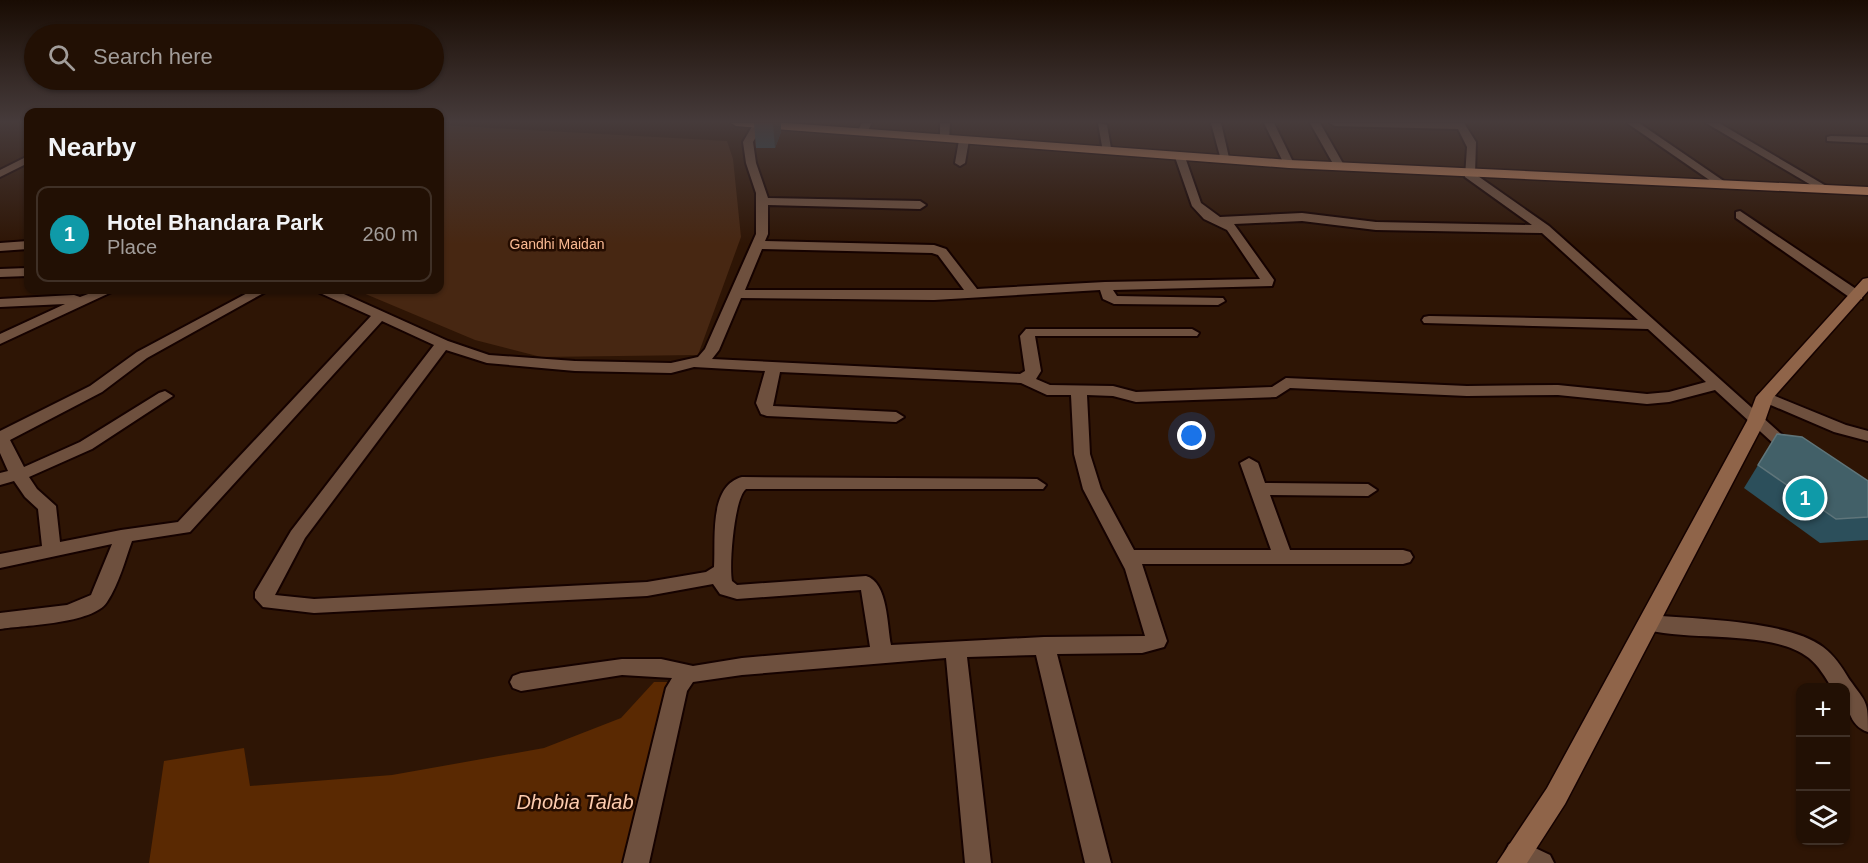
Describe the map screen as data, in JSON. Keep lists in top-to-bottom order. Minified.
{"water":["Dhobia Talab"],"parks":["Gandhi Maidan"],"page":{"search":"Search here","heading":"Nearby","list":[{"mark":"1","name":"Hotel Bhandara Park","note":"Place","value":"260 m"}],"pins":"1","map_buttons":["+","−"]}}
